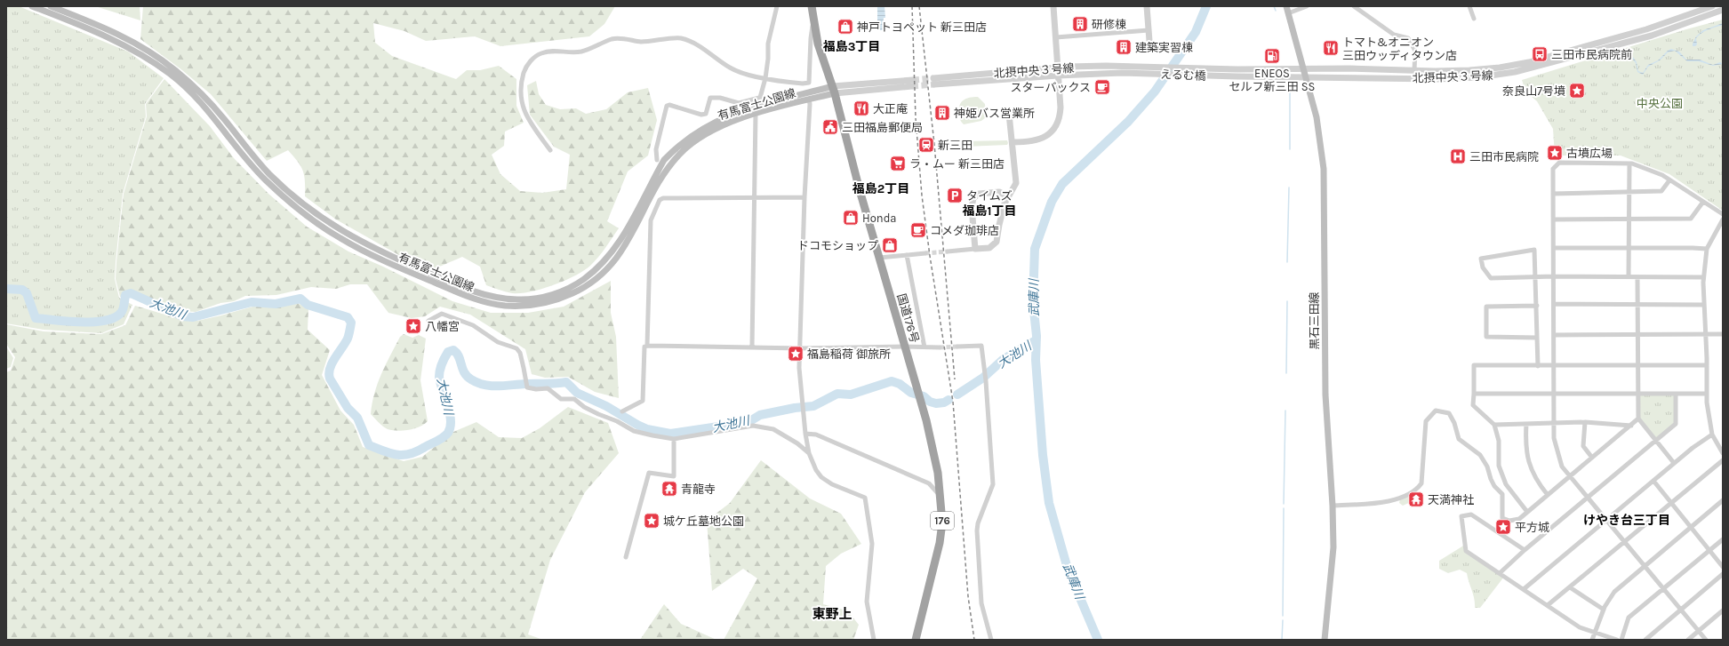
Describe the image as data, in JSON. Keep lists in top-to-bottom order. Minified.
{"streets":{"highway":["国道176号","176"],"main road":["有馬富士公園線","黒石三田線"],"street":["北摂中央３号線","えるむ橋"]},"crossings":[["北摂中央３号線","えるむ橋"],["北摂中央３号線","黒石三田線"],["有馬富士公園線","国道176号"]],"districts":["福島3丁目","福島2丁目","福島1丁目","けやき台三丁目","東野上"],"water":["武庫川","大池川"],"parks":["中央公園"],"places":{"building":["研修棟","建築実習棟","神姫バス営業所"],"shop":["神戸トヨペット 新三田店","Honda","ドコモショップ"],"restaurant":["トマト&オニオン 三田ウッディタウン店","大正庵"],"bus stop":["三田市民病院前"],"fuel station":["ENEOS セルフ新三田 SS"],"cafe":["スターバックス","コメダ珈琲店"],"place":["奈良山7号墳","古墳広場","八幡宮","福島稲荷 御旅所","城ケ丘墓地公園","平方城"],"public building":["三田福島郵便局"],"station":["新三田"],"hospital":["三田市民病院"],"supermarket":["ラ・ムー 新三田店"],"parking":["タイムズ"],"temple":["青龍寺","天満神社"]}}
